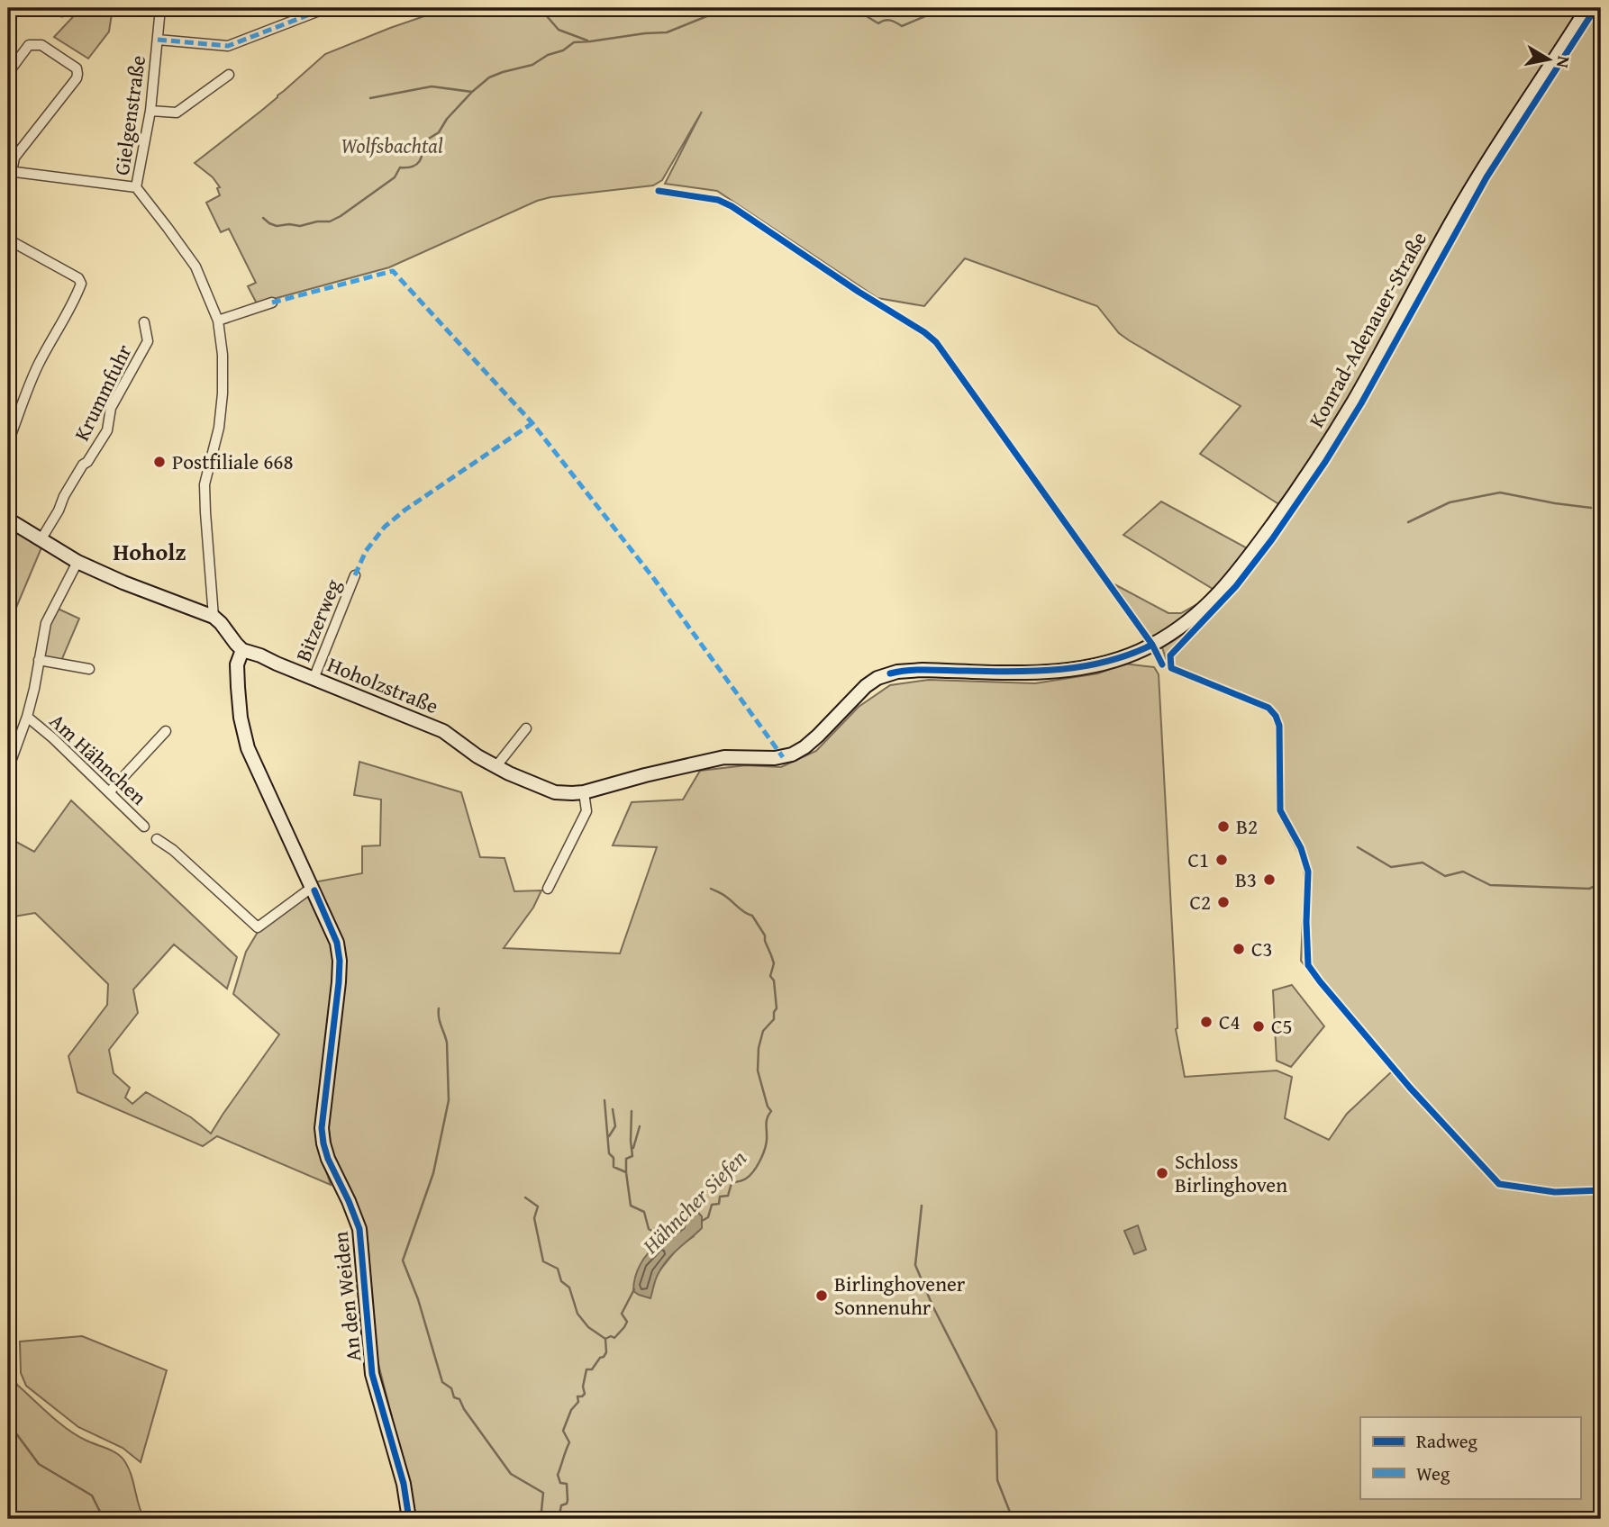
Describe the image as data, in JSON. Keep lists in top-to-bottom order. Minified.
{"streets":{"street":["Gielgenstraße","Konrad-Adenauer-Straße","Krummfuhr","Bitzerweg","Hoholzstraße","Am Hähnchen","An den Weiden"]},"crossings":[["Konrad-Adenauer-Straße","Hoholzstraße"],["Bitzerweg","Hoholzstraße"],["Hoholzstraße","An den Weiden"]],"districts":["Hoholz"],"water":["Hähncher Siefen"],"parks":["Wolfsbachtal"],"places":["Postfiliale 668","B2","C1","B3","C2","C3","C4","C5","Schloss Birlinghoven","Birlinghovener Sonnenuhr"],"legend":["Radweg","Weg"],"north":"right"}
